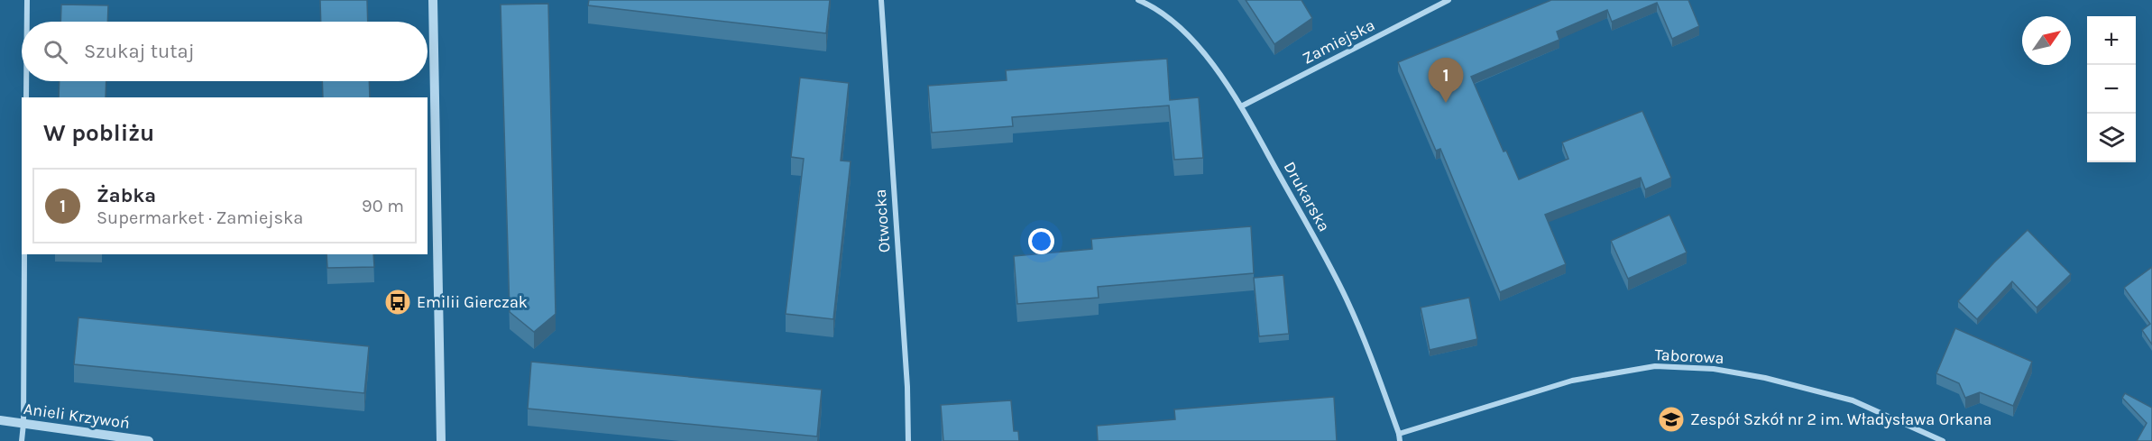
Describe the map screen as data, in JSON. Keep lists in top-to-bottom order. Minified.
{"streets":{"street":["Zamiejska","Drukarska","Otwocka","Taborowa","Anieli Krzywoń"]},"crossings":[["Zamiejska","Drukarska"],["Drukarska","Taborowa"]],"places":{"bus stop":["Emilii Gierczak"],"school or university":["Zespół Szkół nr 2 im. Władysława Orkana"]},"north":"top right","page":{"map_buttons":["+","−"],"search":"Szukaj tutaj","pins":"1","heading":"W pobliżu","list":[{"mark":"1","name":"Żabka","note":"Supermarket · Zamiejska","value":"90 m"}]}}
